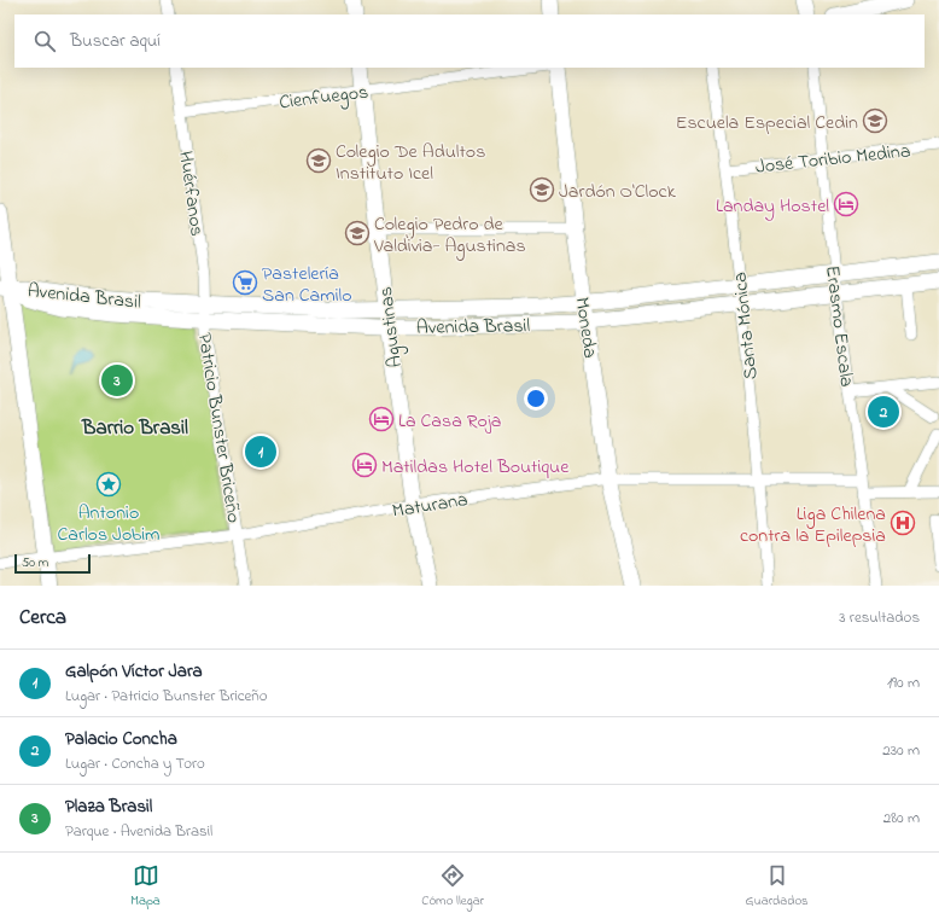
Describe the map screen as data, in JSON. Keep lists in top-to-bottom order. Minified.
{"streets":{"main road":["Avenida Brasil","Agustinas","Moneda"],"street":["Cienfuegos","José Toribio Medina","Huérfanos","Santa Mónica","Erasmo Escala","Patricio Bunster Briceño","Maturana"]},"crossings":[["Cienfuegos","Huérfanos"],["Cienfuegos","Agustinas"],["José Toribio Medina","Santa Mónica"],["José Toribio Medina","Erasmo Escala"],["Huérfanos","Avenida Brasil"],["Huérfanos","Patricio Bunster Briceño"],["Avenida Brasil","Santa Mónica"],["Avenida Brasil","Erasmo Escala"],["Avenida Brasil","Agustinas"],["Avenida Brasil","Moneda"],["Avenida Brasil","Patricio Bunster Briceño"],["Santa Mónica","Maturana"],["Erasmo Escala","Maturana"],["Agustinas","Maturana"],["Moneda","Maturana"],["Patricio Bunster Briceño","Maturana"]],"districts":["Barrio Brasil"],"places":{"school or university":["Escuela Especial Cedin","Colegio De Adultos Instituto Icel","Jardón O'Clock","Colegio Pedro de Valdivia- Agustinas"],"hotel":["Landay Hostel","La Casa Roja","Matildas Hotel Boutique"],"supermarket":["Pastelería San Camilo"],"place":["Antonio Carlos Jobim"],"hospital":["Liga Chilena contra la Epilepsia"]},"scale_bar":"50 m","page":{"search":"Buscar aquí","pins":["3","2","1"],"scale":"50 m","heading":["Cerca","3 resultados"],"list":[{"mark":"1","name":"Galpón Víctor Jara","note":"Lugar · Patricio Bunster Briceño","value":"190 m"},{"mark":"2","name":"Palacio Concha","note":"Lugar · Concha y Toro","value":"230 m"},{"mark":"3","name":"Plaza Brasil","note":"Parque · Avenida Brasil","value":"280 m"}],"nav":["Mapa","Cómo llegar","Guardados"]}}
